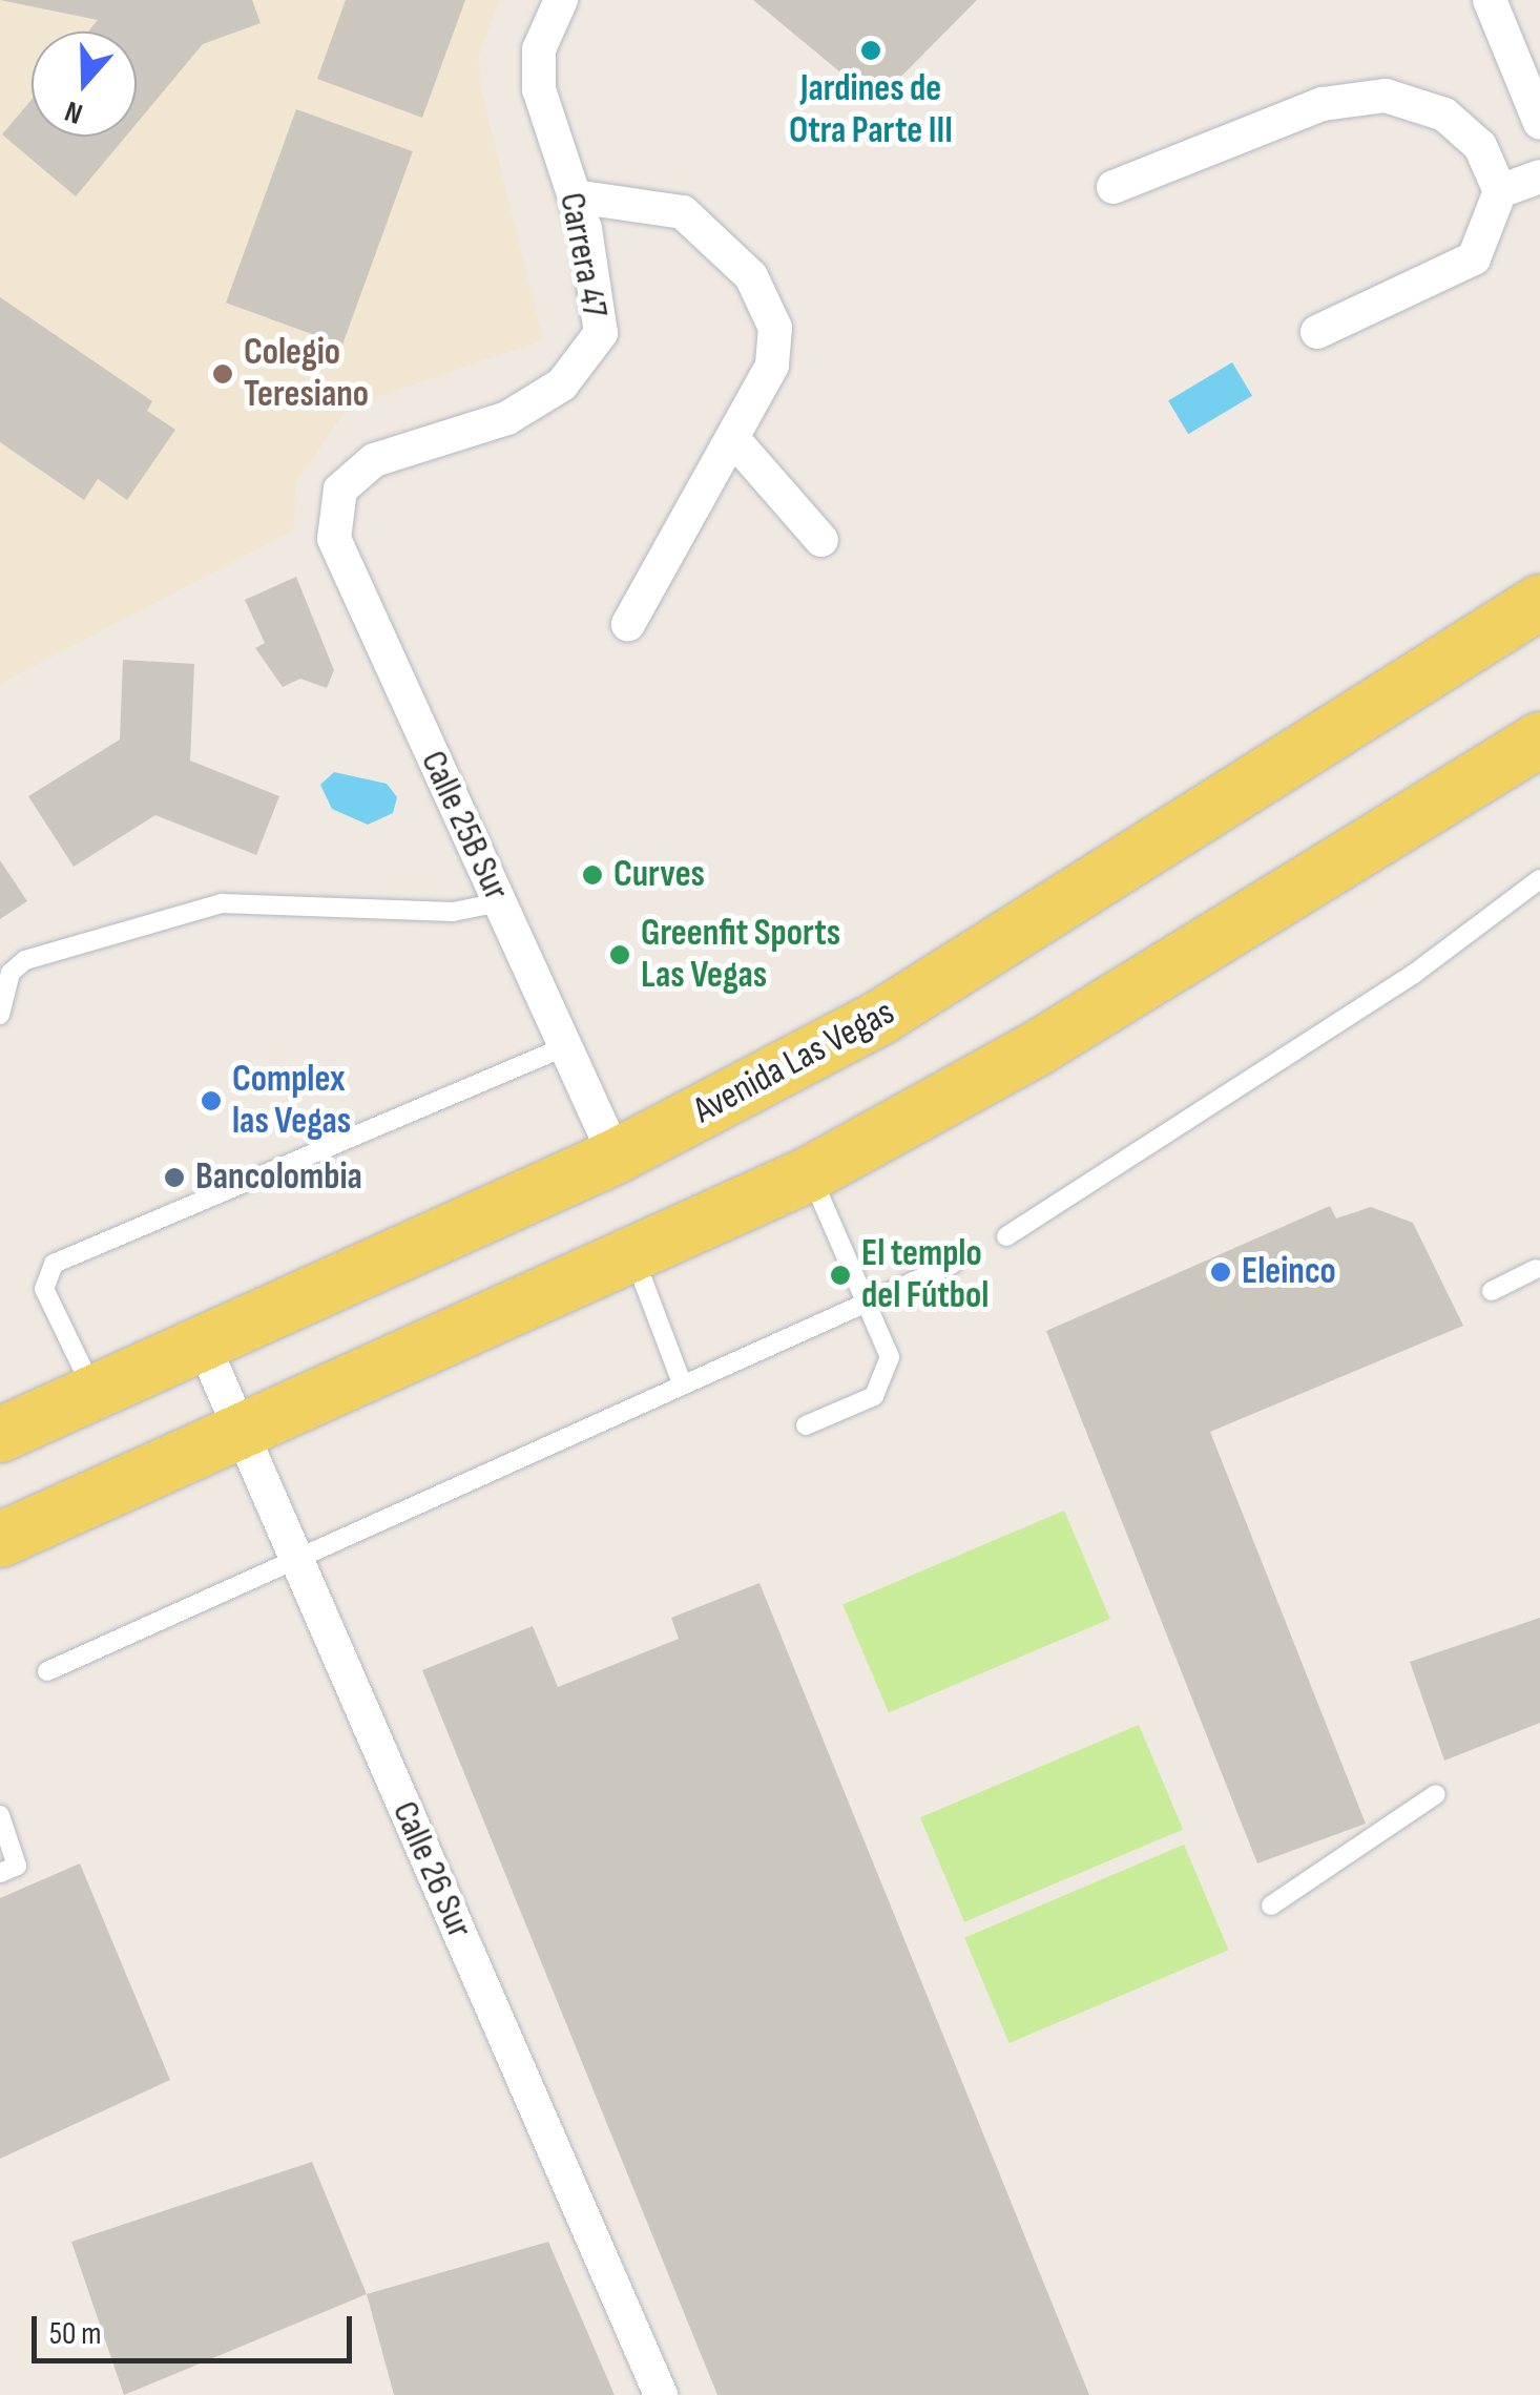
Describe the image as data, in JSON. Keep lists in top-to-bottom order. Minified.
{"streets":{"main road":["Avenida Las Vegas"],"street":["Carrera 47","Calle 25B Sur","Calle 26 Sur"]},"crossings":[["Carrera 47","Calle 25B Sur"],["Calle 25B Sur","Avenida Las Vegas"],["Avenida Las Vegas","Calle 26 Sur"]],"places":["Jardines de Otra Parte III","Colegio Teresiano","Curves","Greenfit Sports Las Vegas","Complex las Vegas","Bancolombia","Eleinco","El templo del Fútbol"],"scale_bar":"50 m","north":"bottom"}
